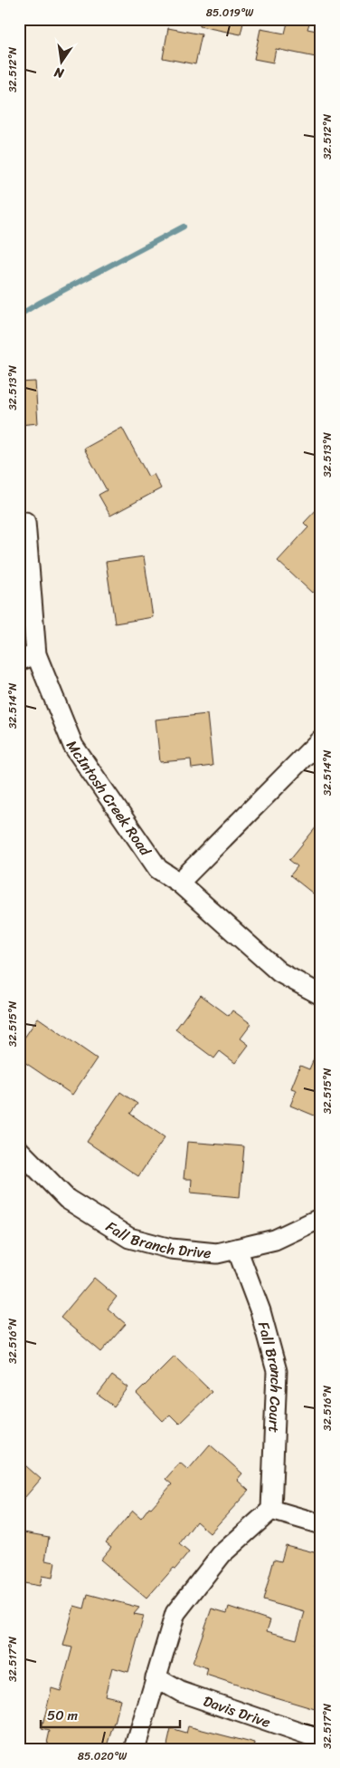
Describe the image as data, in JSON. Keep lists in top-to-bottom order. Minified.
{"streets":{"street":["McIntosh Creek Road","Fall Branch Drive","Fall Branch Court","Davis Drive"]},"crossings":[["Fall Branch Drive","Fall Branch Court"]],"scale_bar":"50 m","north":"bottom","coordinates":["85.019°W","32.512°N","32.513°N","32.514°N","32.515°N","32.516°N","32.517°N","85.020°W"]}
